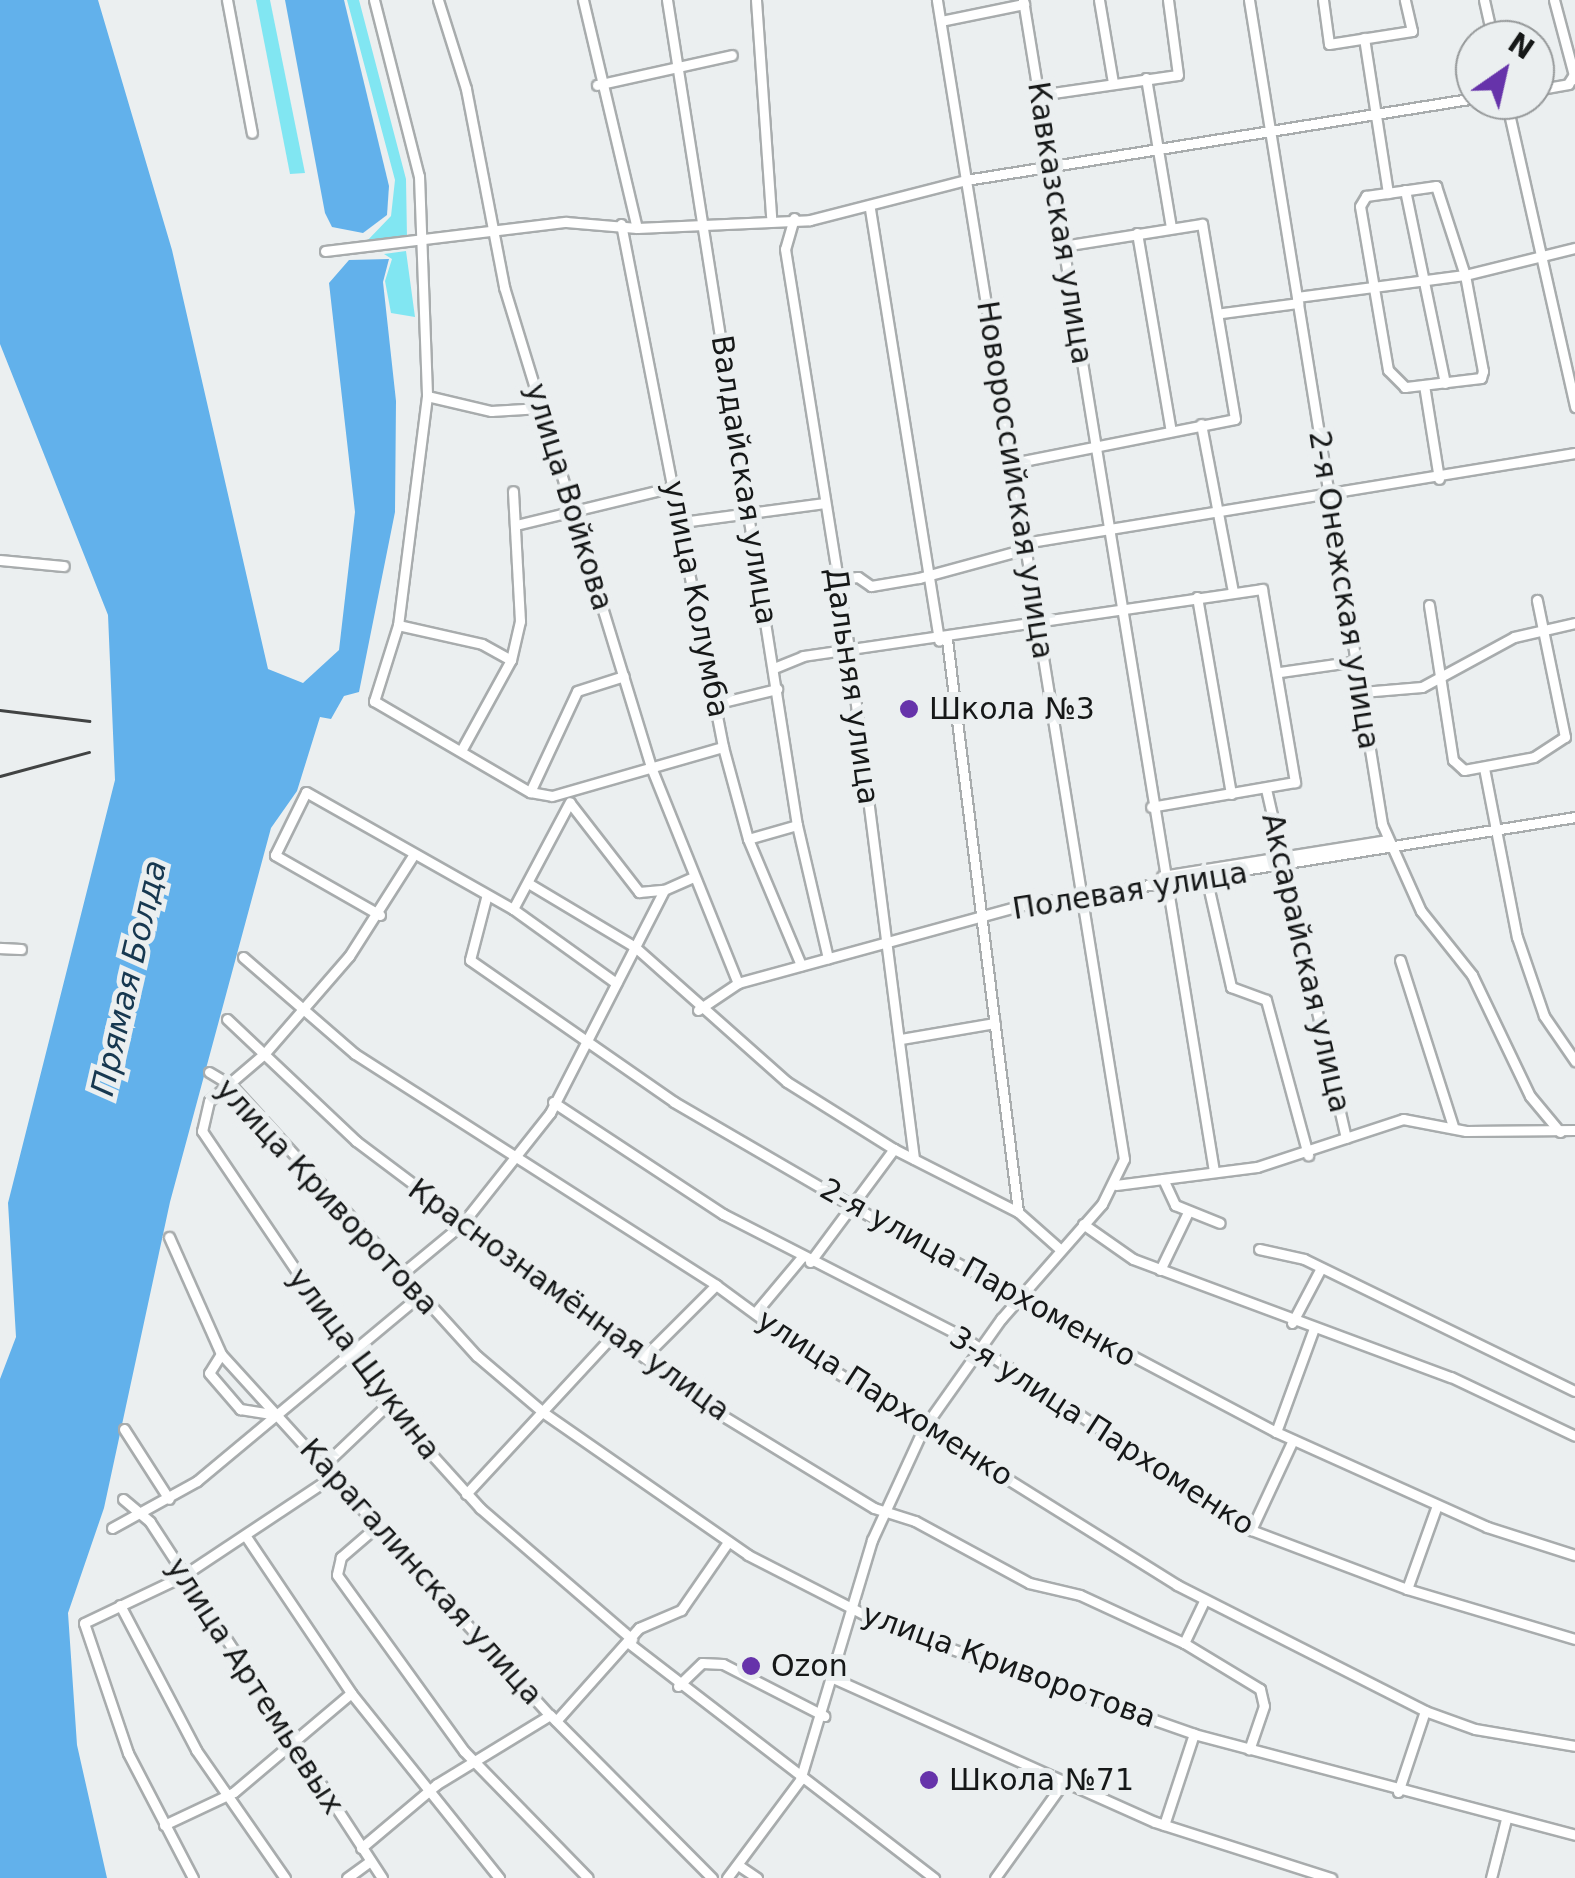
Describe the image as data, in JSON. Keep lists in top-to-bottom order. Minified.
{"streets":{"street":["Кавказская улица","Валдайская улица","Новороссийская улица","улица Войкова","2-я Онежская улица","улица Колумба","Дальняя улица","Полевая улица","Аксарайская улица","улица Криворотова","2-я улица Пархоменко","Краснознамённая улица","улица Щукина","улица Пархоменко","3-я улица Пархоменко","Карагалинская улица","улица Артемьевых"]},"crossings":[["Валдайская улица","Полевая улица"],["Новороссийская улица","Полевая улица"],["улица Войкова","Полевая улица"],["улица Колумба","Полевая улица"],["Дальняя улица","Полевая улица"],["Полевая улица","Аксарайская улица"],["улица Криворотова","Краснознамённая улица"],["улица Криворотова","улица Щукина"]],"water":["Прямая Болда"],"places":["Школа №3","Ozon","Школа №71"],"north":"top right"}
